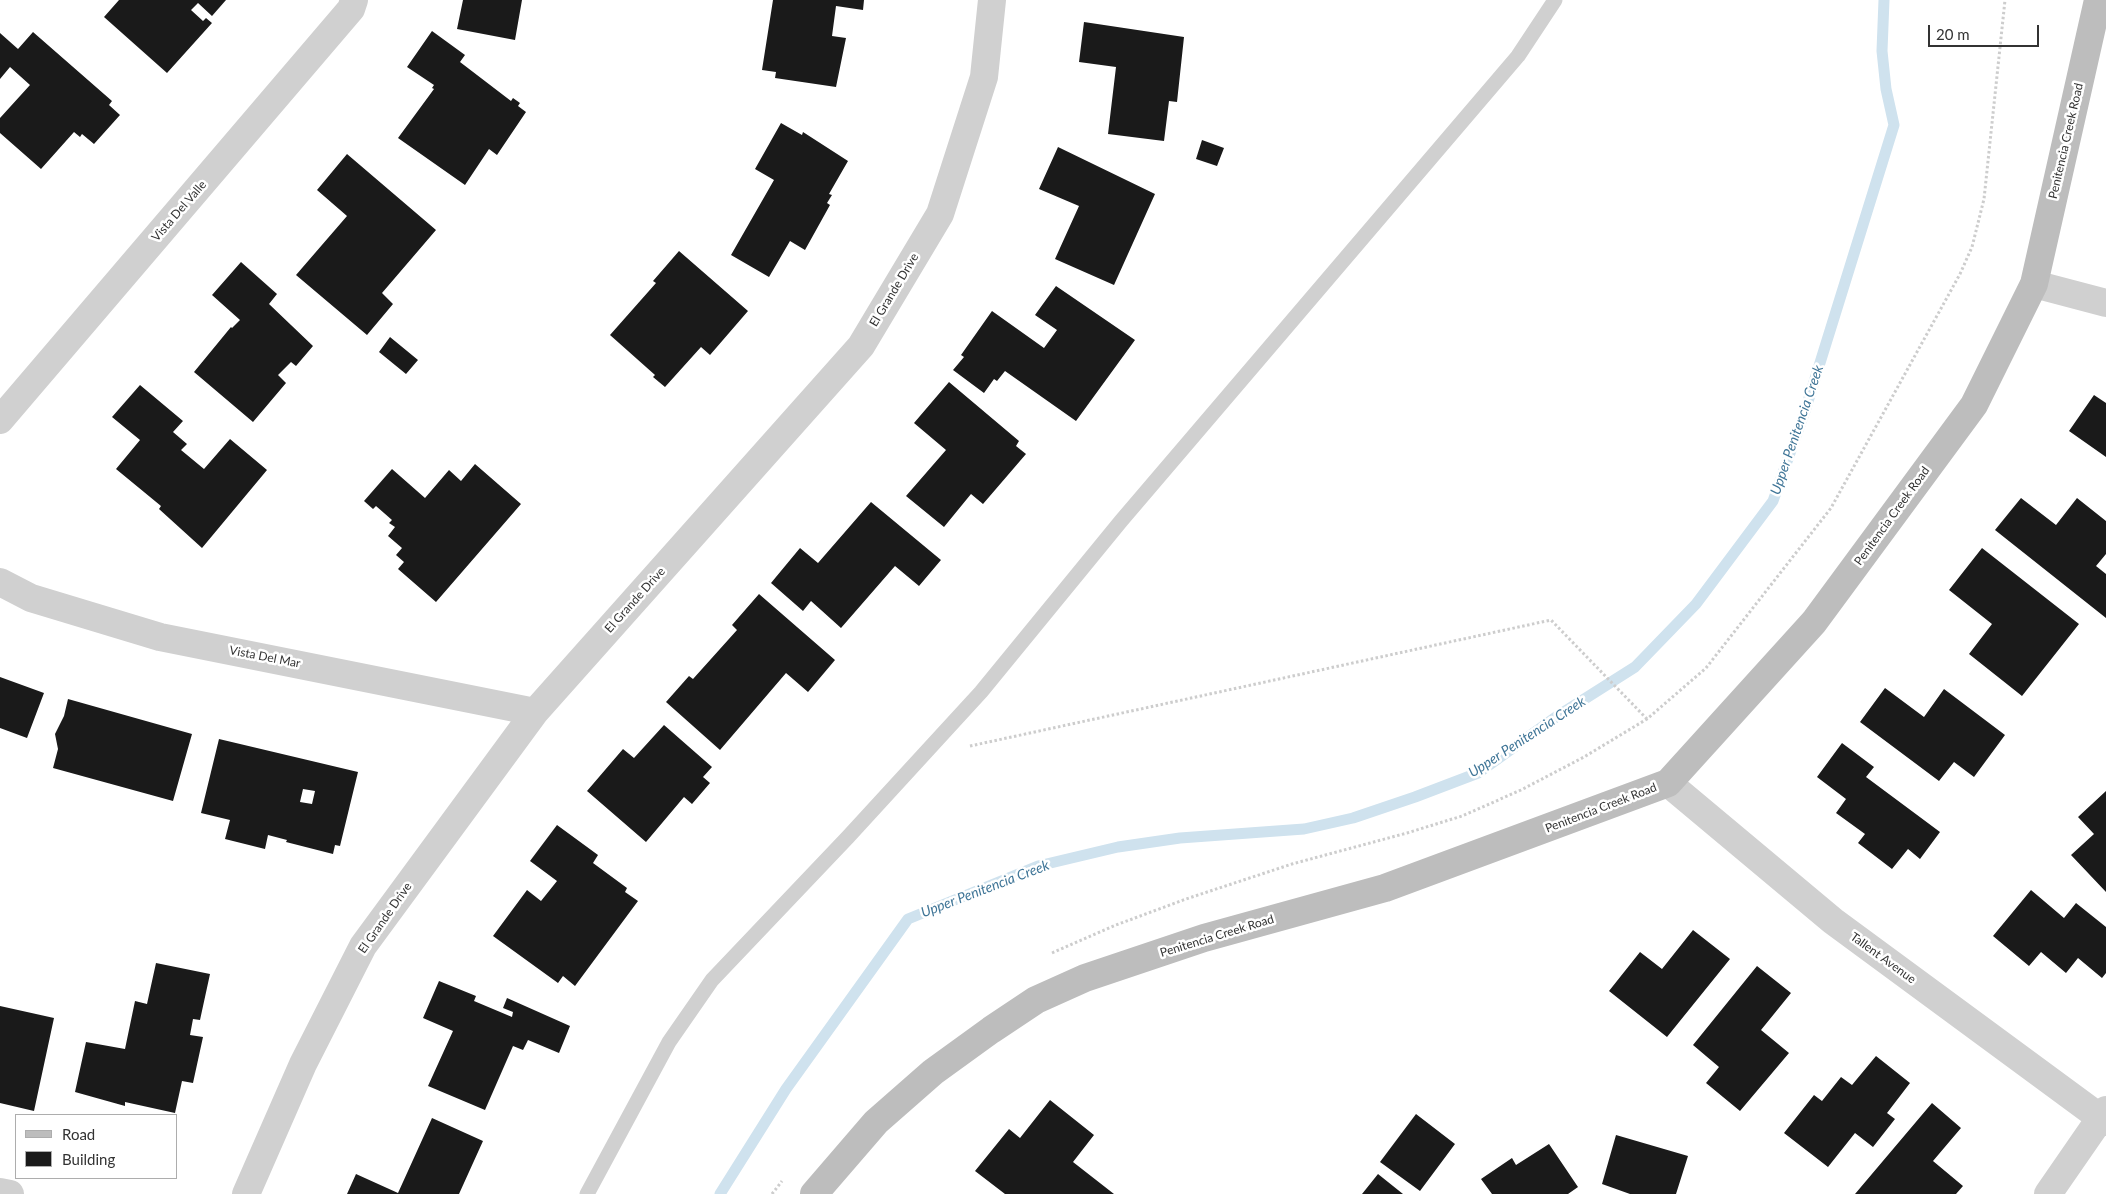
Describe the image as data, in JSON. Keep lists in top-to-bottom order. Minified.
{"streets":{"street":["Penitencia Creek Road","Vista Del Valle","El Grande Drive","Vista Del Mar","Tallent Avenue"]},"crossings":[["Penitencia Creek Road","Tallent Avenue"],["El Grande Drive","Vista Del Mar"]],"water":["Upper Penitencia Creek"],"legend":["Road","Building"],"scale_bar":"20 m"}
